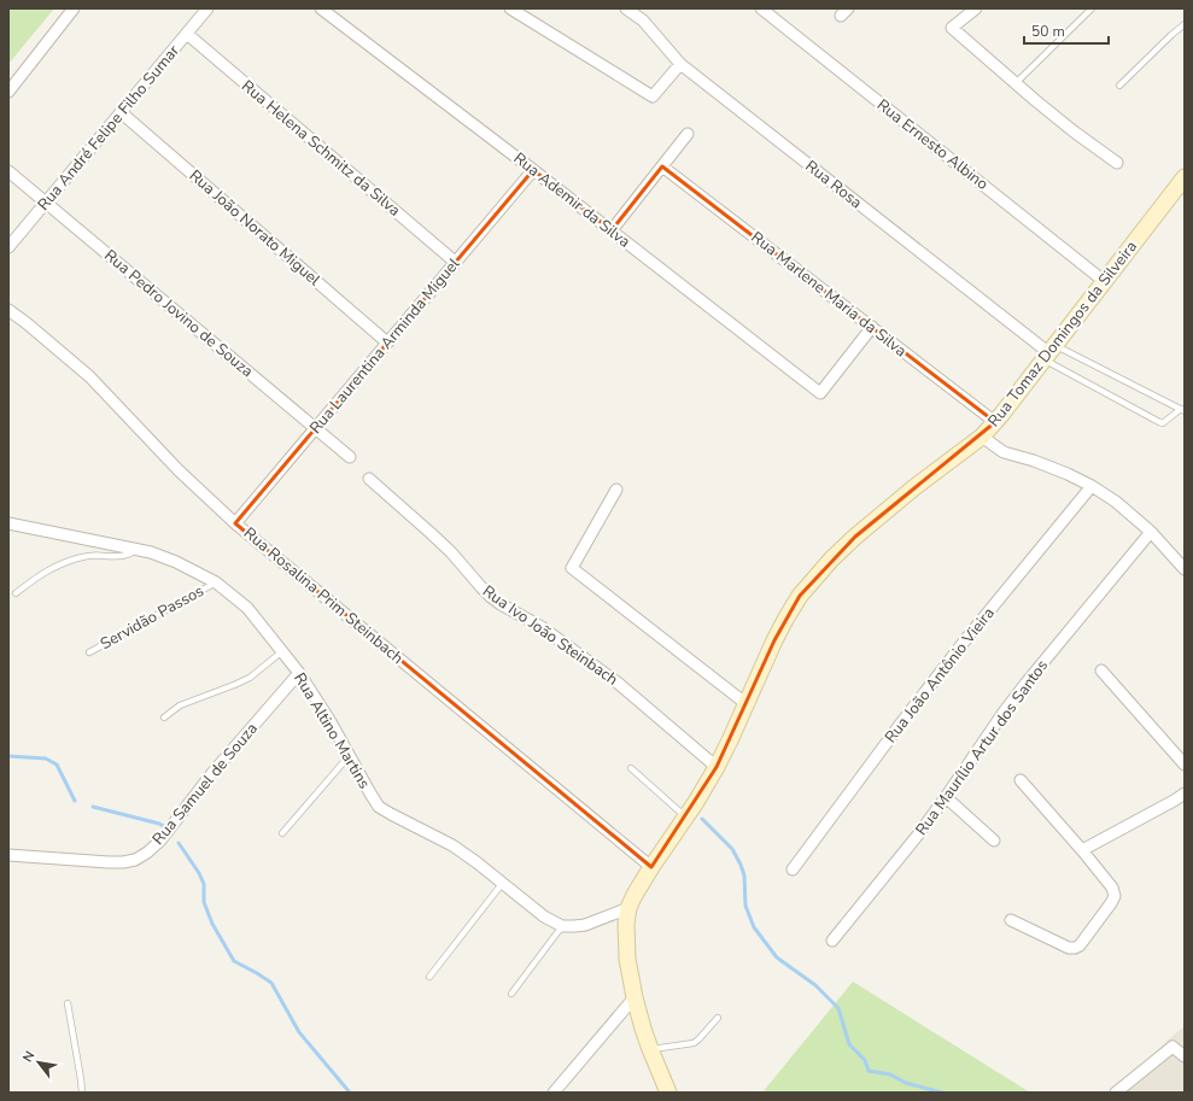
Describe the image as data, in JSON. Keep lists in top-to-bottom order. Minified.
{"streets":{"main road":["Rua Tomaz Domingos da Silveira"],"street":["Rua André Felipe Filho Sumar","Rua Ernesto Albino","Rua Helena Schmitz da Silva","Rua Rosa","Rua Ademir da Silva","Rua João Norato Miguel","Rua Marlene Maria da Silva","Rua Pedro Jovino de Souza","Rua Laurentina Arminda Miguel","Rua Rosalina Prim Steinbach","Rua Ivo João Steinbach","Rua João Antônio Vieira","Rua Altino Martins","Rua Maurílio Artur dos Santos","Rua Samuel de Souza"],"lane":["Servidão Passos"]},"crossings":[["Rua André Felipe Filho Sumar","Rua Helena Schmitz da Silva"],["Rua André Felipe Filho Sumar","Rua João Norato Miguel"],["Rua André Felipe Filho Sumar","Rua Pedro Jovino de Souza"],["Rua Ernesto Albino","Rua Tomaz Domingos da Silveira"],["Rua Helena Schmitz da Silva","Rua Laurentina Arminda Miguel"],["Rua Rosa","Rua Tomaz Domingos da Silveira"],["Rua Ademir da Silva","Rua Marlene Maria da Silva"],["Rua Ademir da Silva","Rua Laurentina Arminda Miguel"],["Rua João Norato Miguel","Rua Laurentina Arminda Miguel"],["Rua Marlene Maria da Silva","Rua Tomaz Domingos da Silveira"],["Rua Pedro Jovino de Souza","Rua Laurentina Arminda Miguel"],["Rua Tomaz Domingos da Silveira","Rua Rosalina Prim Steinbach"],["Rua Tomaz Domingos da Silveira","Rua Ivo João Steinbach"],["Rua Laurentina Arminda Miguel","Rua Rosalina Prim Steinbach"],["Servidão Passos","Rua Altino Martins"],["Rua Altino Martins","Rua Samuel de Souza"]],"scale_bar":"50 m","north":"top left"}
